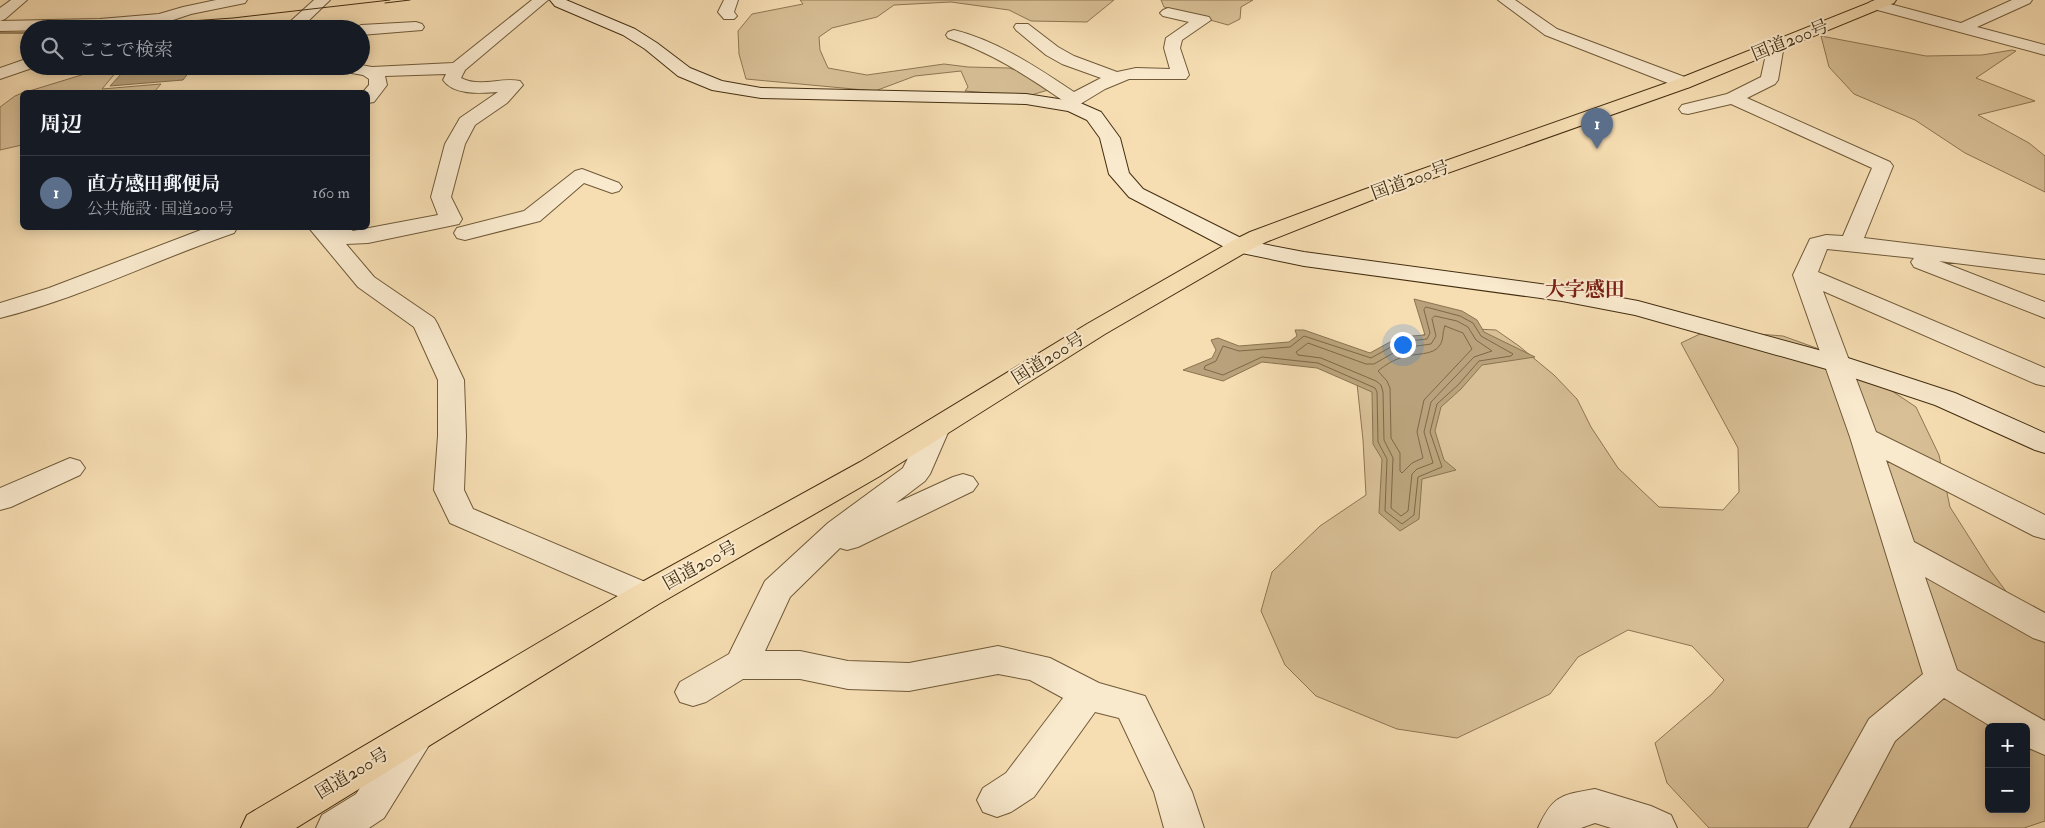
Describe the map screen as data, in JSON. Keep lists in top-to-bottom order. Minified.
{"streets":{"highway":["国道200号"]},"districts":["大字感田"],"page":{"search":"ここで検索","heading":"周辺","pins":"1","list":[{"mark":"1","name":"直方感田郵便局","note":"公共施設 · 国道200号","value":"160 m"}],"map_buttons":["+","−"]}}
